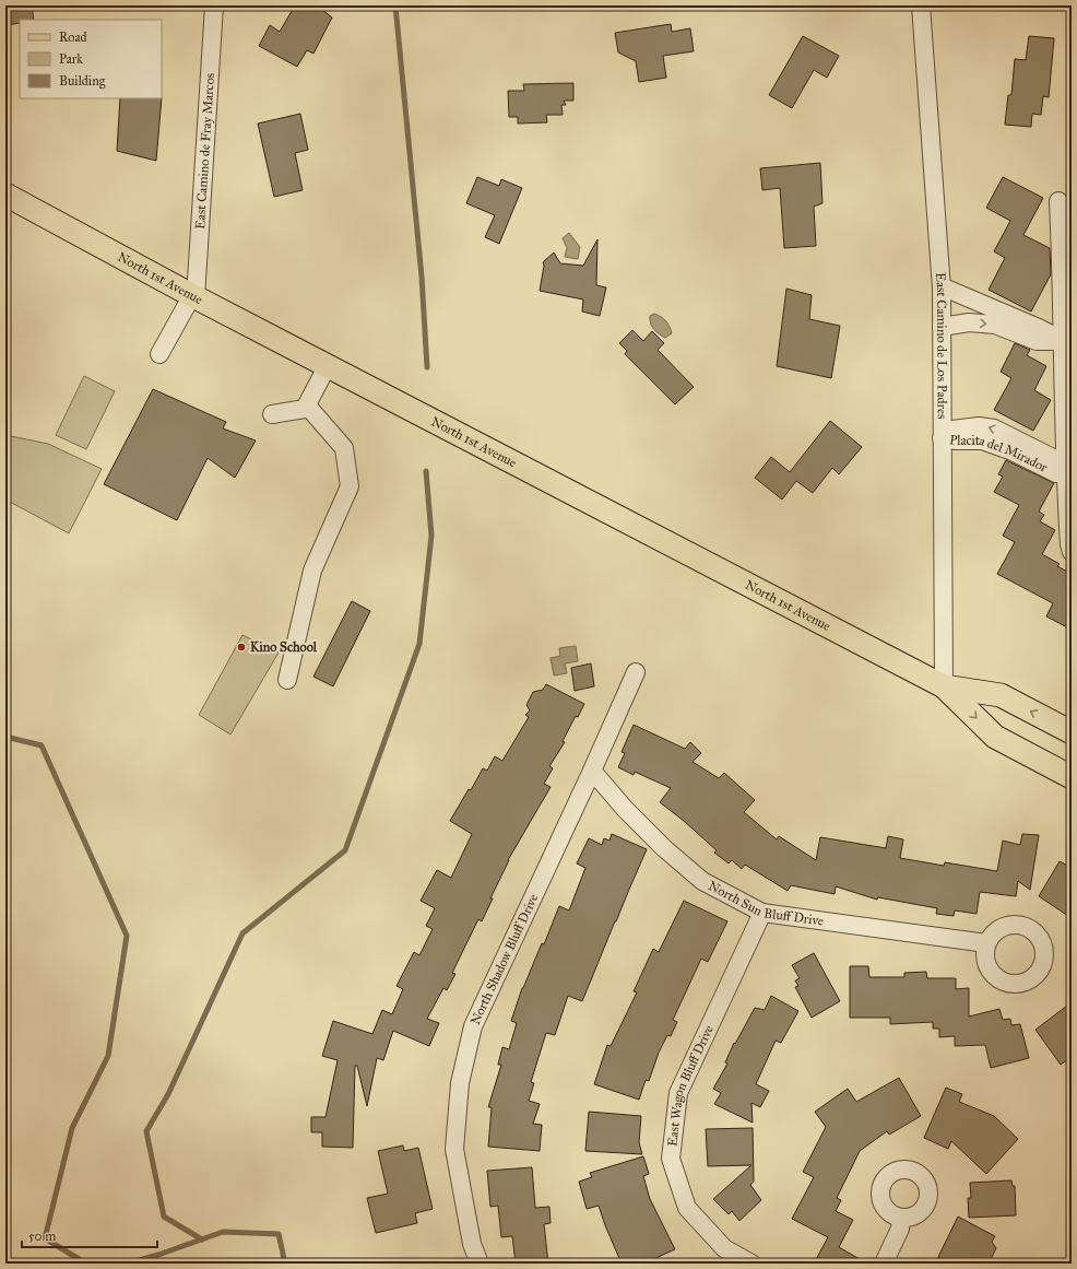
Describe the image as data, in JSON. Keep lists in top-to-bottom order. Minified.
{"streets":{"main road":["North 1st Avenue"],"street":["East Camino de Fray Marcos","East Camino de Los Padres","Placita del Mirador","North Sun Bluff Drive","North Shadow Bluff Drive","East Wagon Bluff Drive"]},"crossings":[["East Camino de Fray Marcos","North 1st Avenue"],["North 1st Avenue","East Camino de Los Padres"],["East Camino de Los Padres","Placita del Mirador"],["North Sun Bluff Drive","North Shadow Bluff Drive"],["North Sun Bluff Drive","East Wagon Bluff Drive"]],"places":["Kino School"],"legend":["Road","Park","Building"],"scale_bar":"50 m"}
